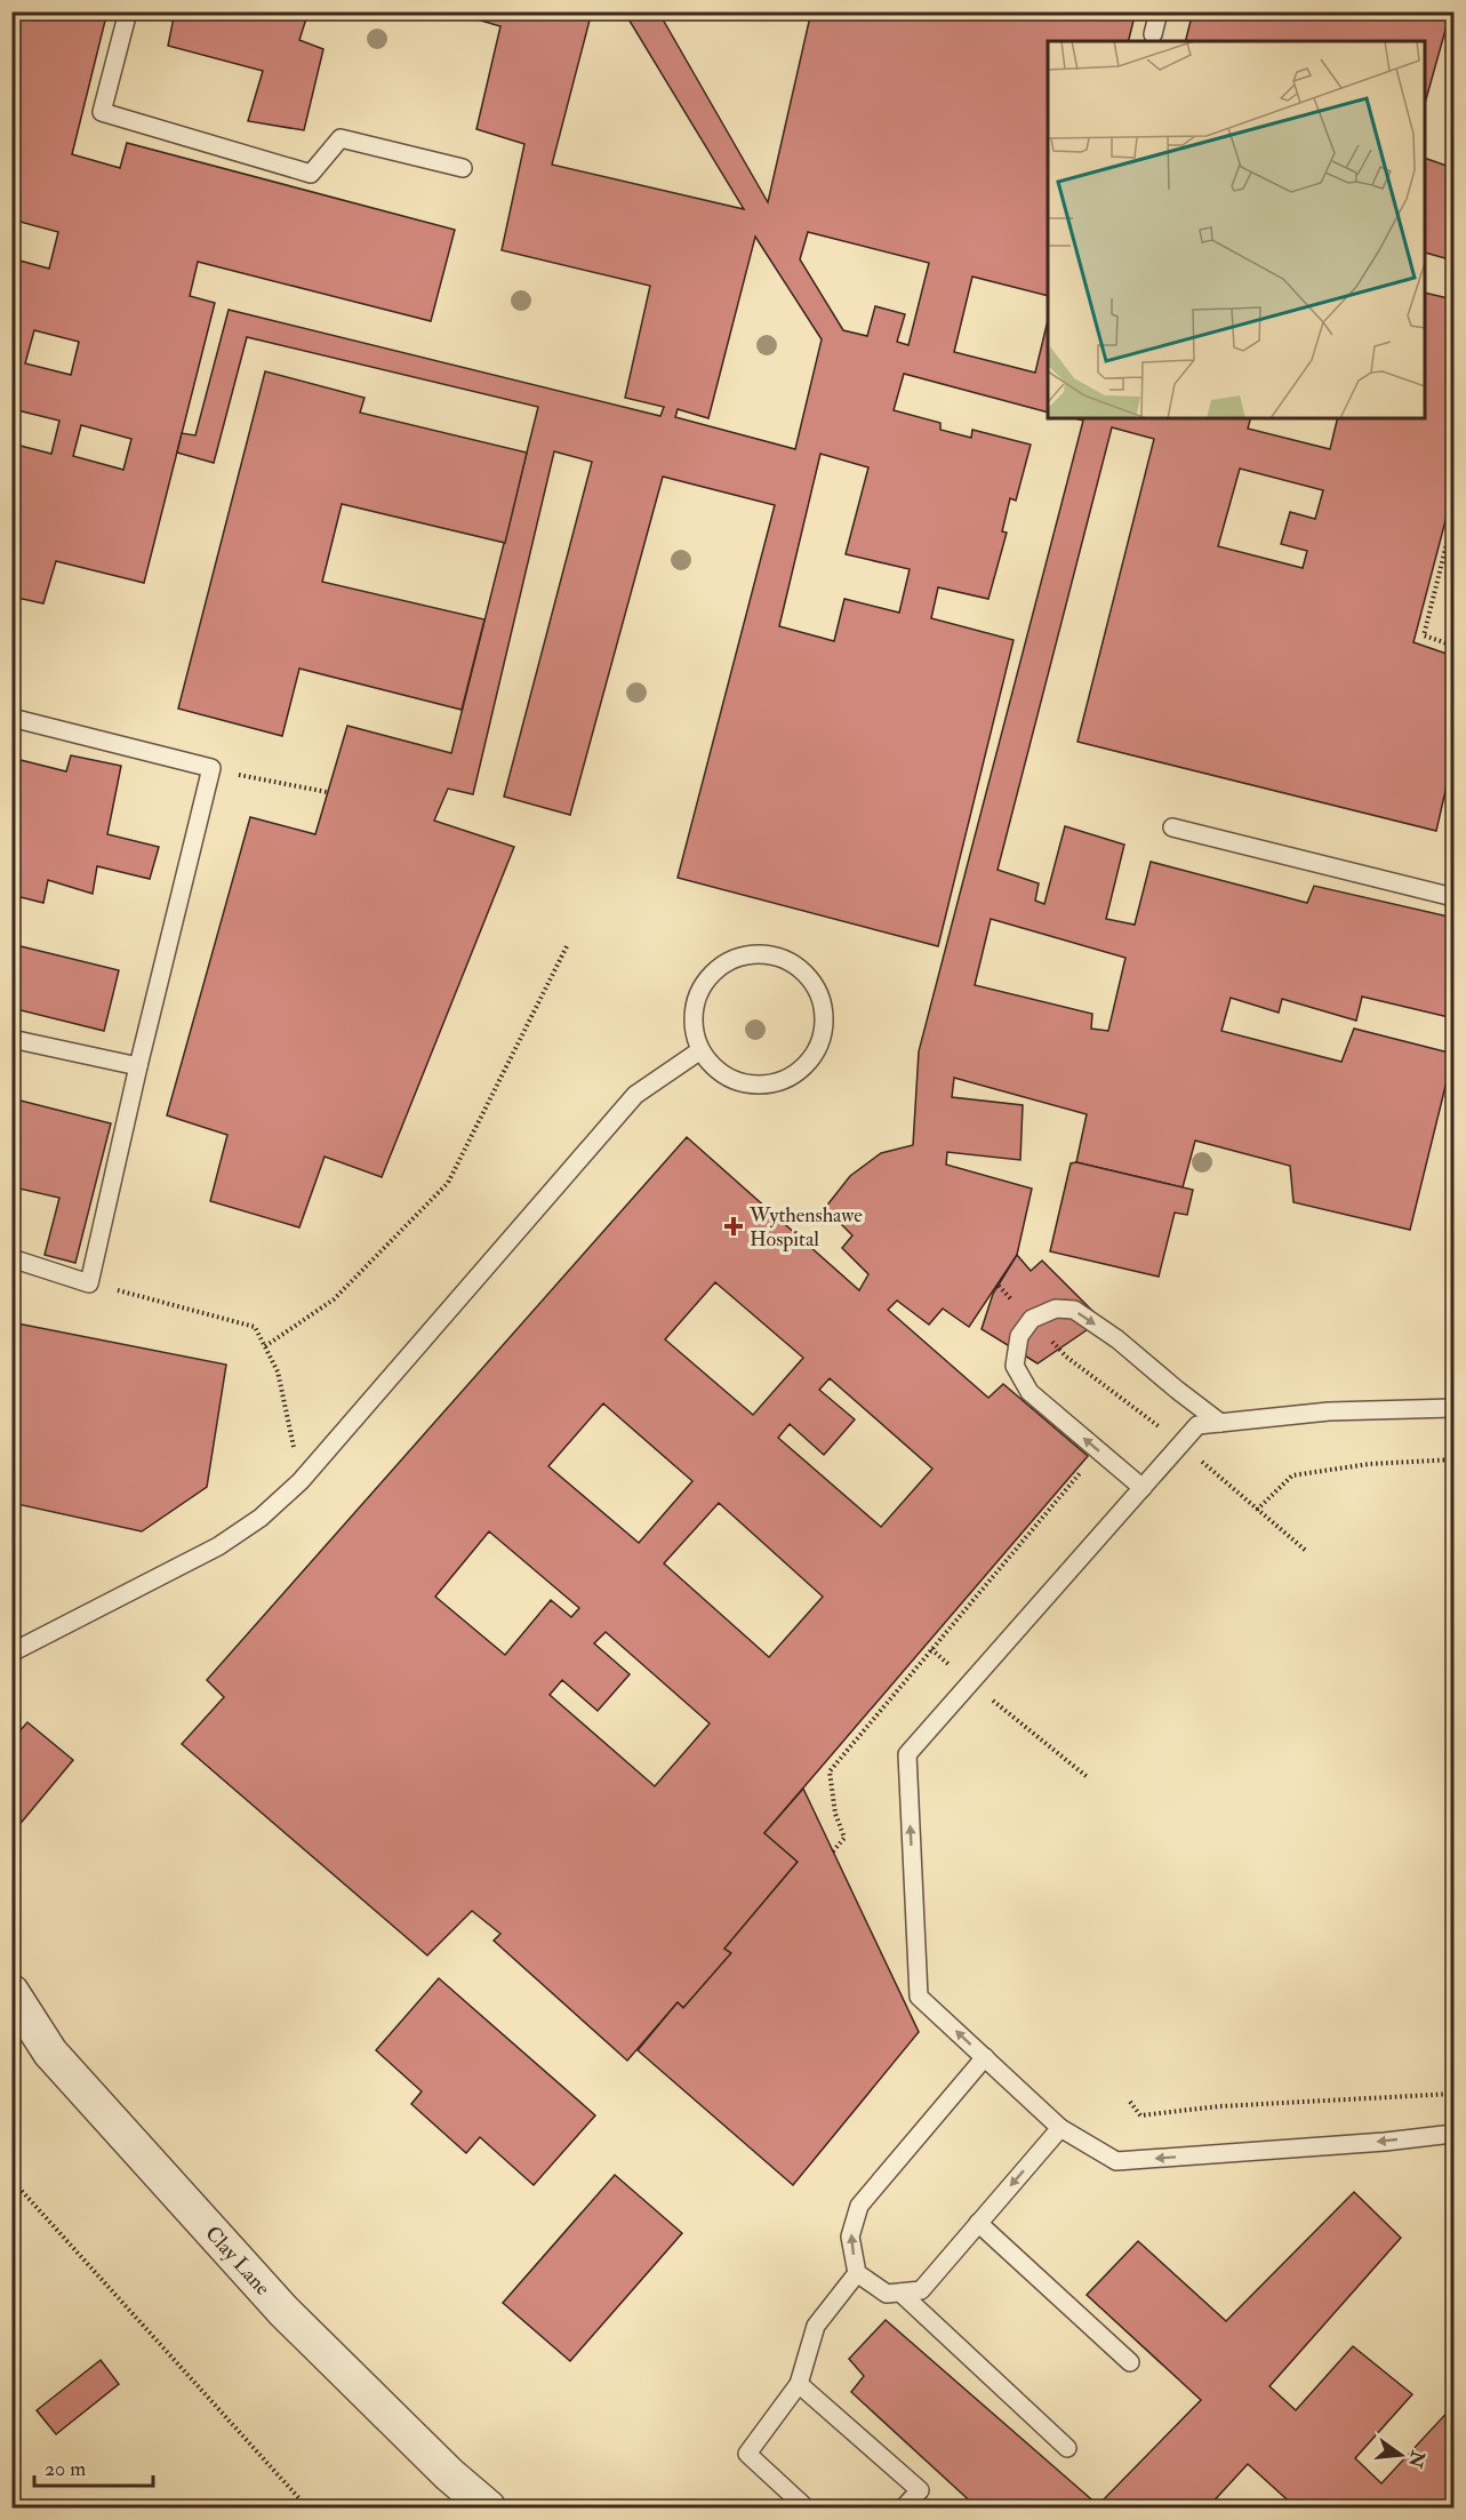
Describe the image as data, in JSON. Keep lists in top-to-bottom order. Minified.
{"streets":{"street":["Clay Lane"]},"places":{"health":["Wythenshawe Hospital"]},"scale_bar":"20 m","north":"right"}
